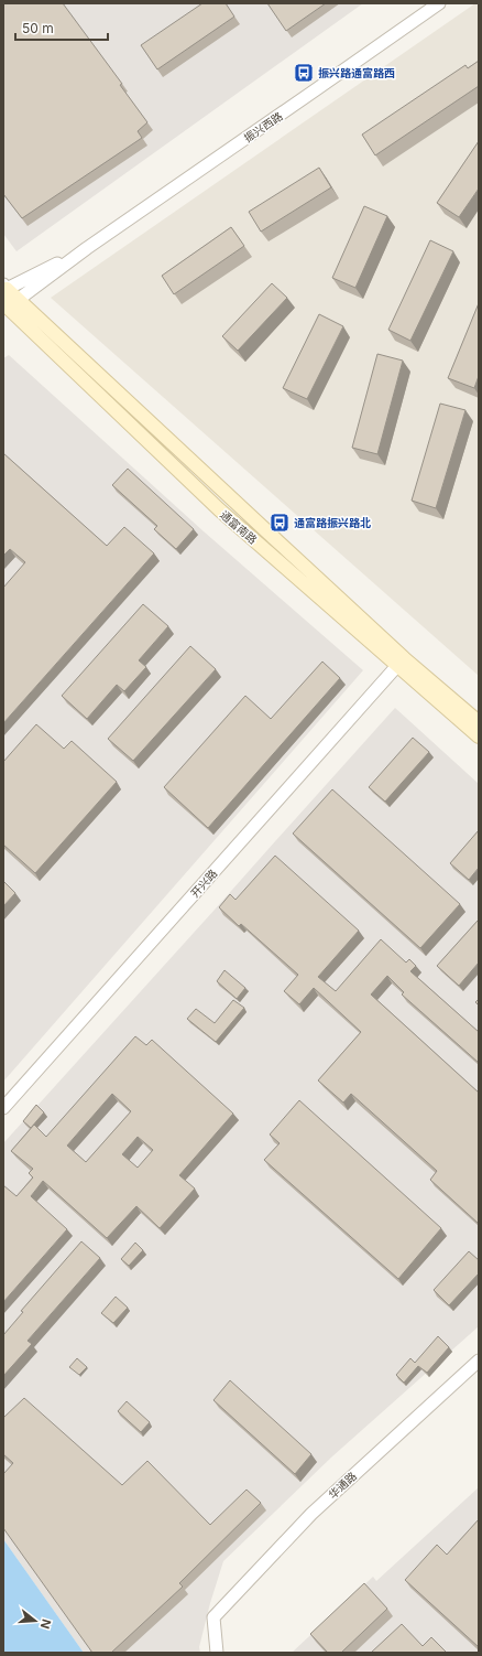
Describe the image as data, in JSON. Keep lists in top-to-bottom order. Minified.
{"streets":{"main road":["通富南路"],"street":["振兴西路","开兴路","华通路"]},"crossings":[["振兴西路","通富南路"],["通富南路","开兴路"]],"places":{"bus stop":["振兴路通富路西","通富路振兴路北"]},"scale_bar":"50 m","north":"right"}
